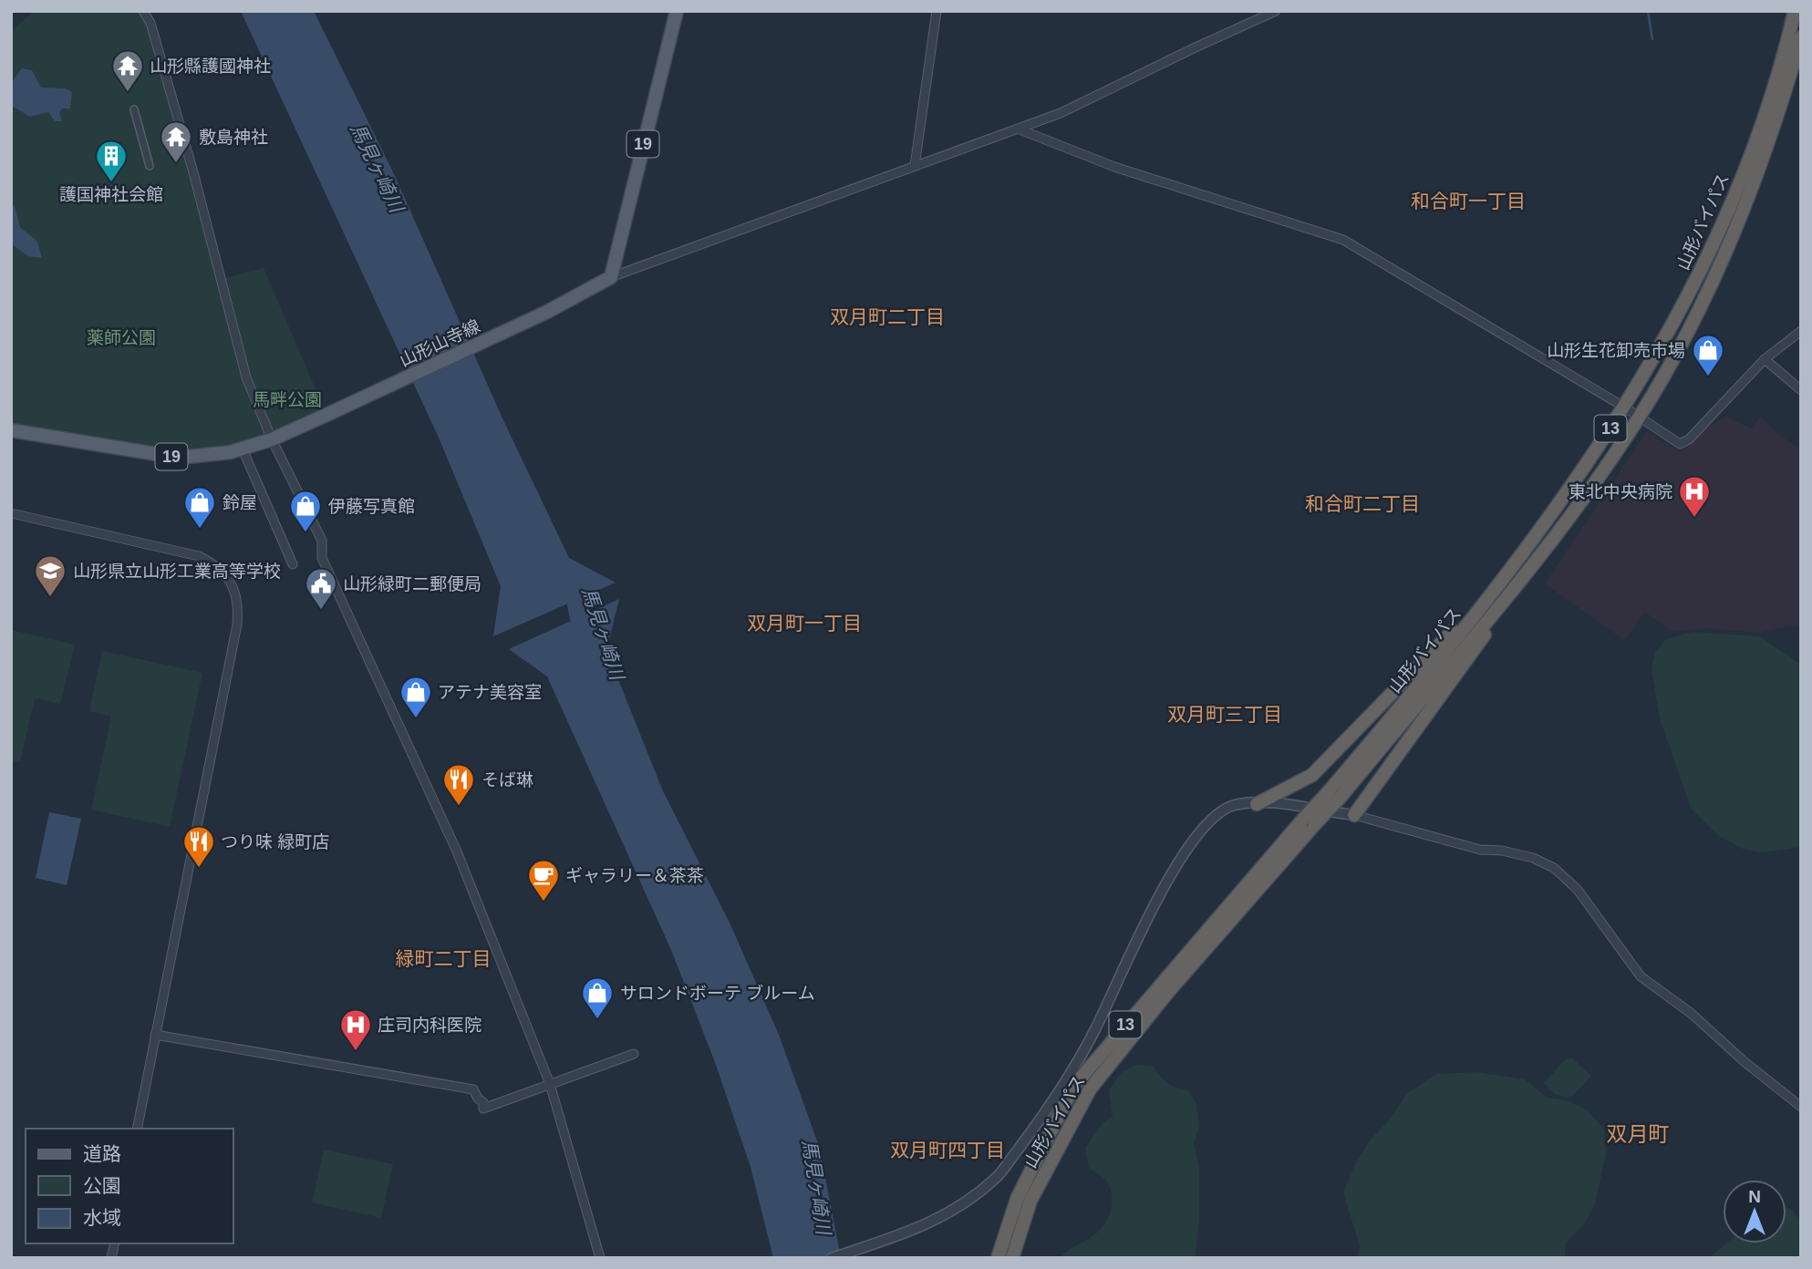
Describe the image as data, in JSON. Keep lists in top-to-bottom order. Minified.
{"streets":{"highway":["山形バイパス","13"],"main road":["19","山形山寺線"]},"crossings":[["19","山形山寺線"]],"districts":["和合町一丁目","双月町二丁目","和合町二丁目","双月町一丁目","双月町三丁目","緑町二丁目","双月町","双月町四丁目"],"water":["馬見ヶ崎川"],"parks":["薬師公園","馬畔公園"],"places":{"temple":["山形縣護國神社","敷島神社"],"building":["護国神社会館"],"shop":["山形生花卸売市場","鈴屋","伊藤写真館","アテナ美容室","サロンドボーテ ブルーム"],"hospital":["東北中央病院","庄司内科医院"],"school or university":["山形県立山形工業高等学校"],"public building":["山形緑町二郵便局"],"restaurant":["そば琳","つり味 緑町店"],"cafe":["ギャラリー＆茶茶"]},"legend":["道路","公園","水域"],"north":"top"}
